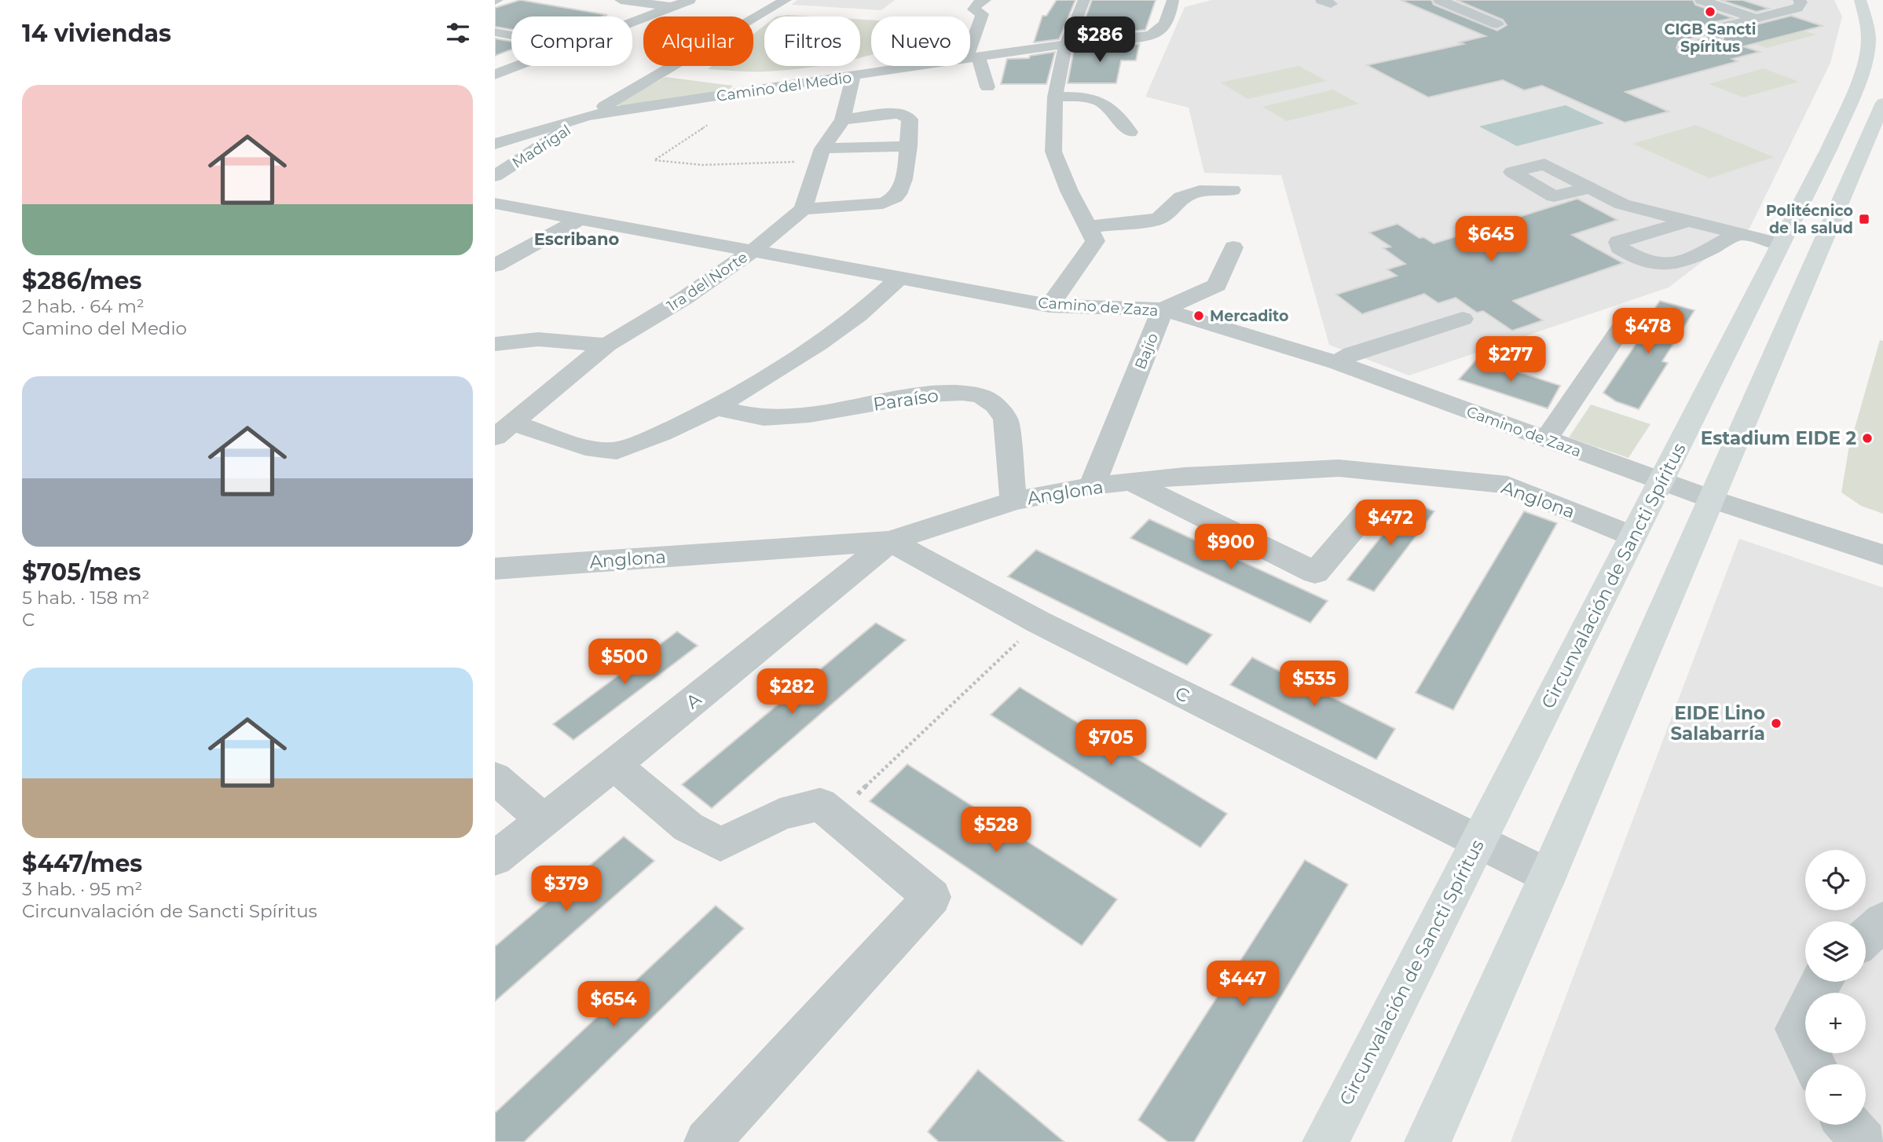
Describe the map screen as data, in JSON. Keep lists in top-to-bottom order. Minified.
{"streets":{"highway":["Circunvalación de Sancti Spíritus"],"street":["Camino del Medio","Madrigal","1ra del Norte","Camino de Zaza","Bajío","Paraíso","Anglona","C","A"]},"crossings":[["Camino del Medio","Madrigal"],["1ra del Norte","Camino de Zaza"],["Camino de Zaza","Bajío"],["Camino de Zaza","Circunvalación de Sancti Spíritus"],["Bajío","Anglona"],["Paraíso","Anglona"],["Anglona","Circunvalación de Sancti Spíritus"],["Anglona","C"],["Anglona","A"],["Circunvalación de Sancti Spíritus","C"],["C","A"]],"districts":["Escribano"],"places":{"other":["CIGB Sancti Spíritus","Mercadito","Estadium EIDE 2","EIDE Lino Salabarría"],"transit":["Politécnico de la salud"]},"page":{"heading":"14 viviendas","price":["$286","$645","$478","$277","$472","$900","$500","$535","$282","$705","$528","$379","$447","$654"],"chip":["Comprar","Alquilar","Filtros","Nuevo"],"list":[{"name":"$286/mes","note":"2 hab. · 64 m² · Camino del Medio"},{"name":"$705/mes","note":"5 hab. · 158 m² · C"},{"name":"$447/mes","note":"3 hab. · 95 m² · Circunvalación de Sancti Spíritus"}],"map_buttons":["+","−"]}}
